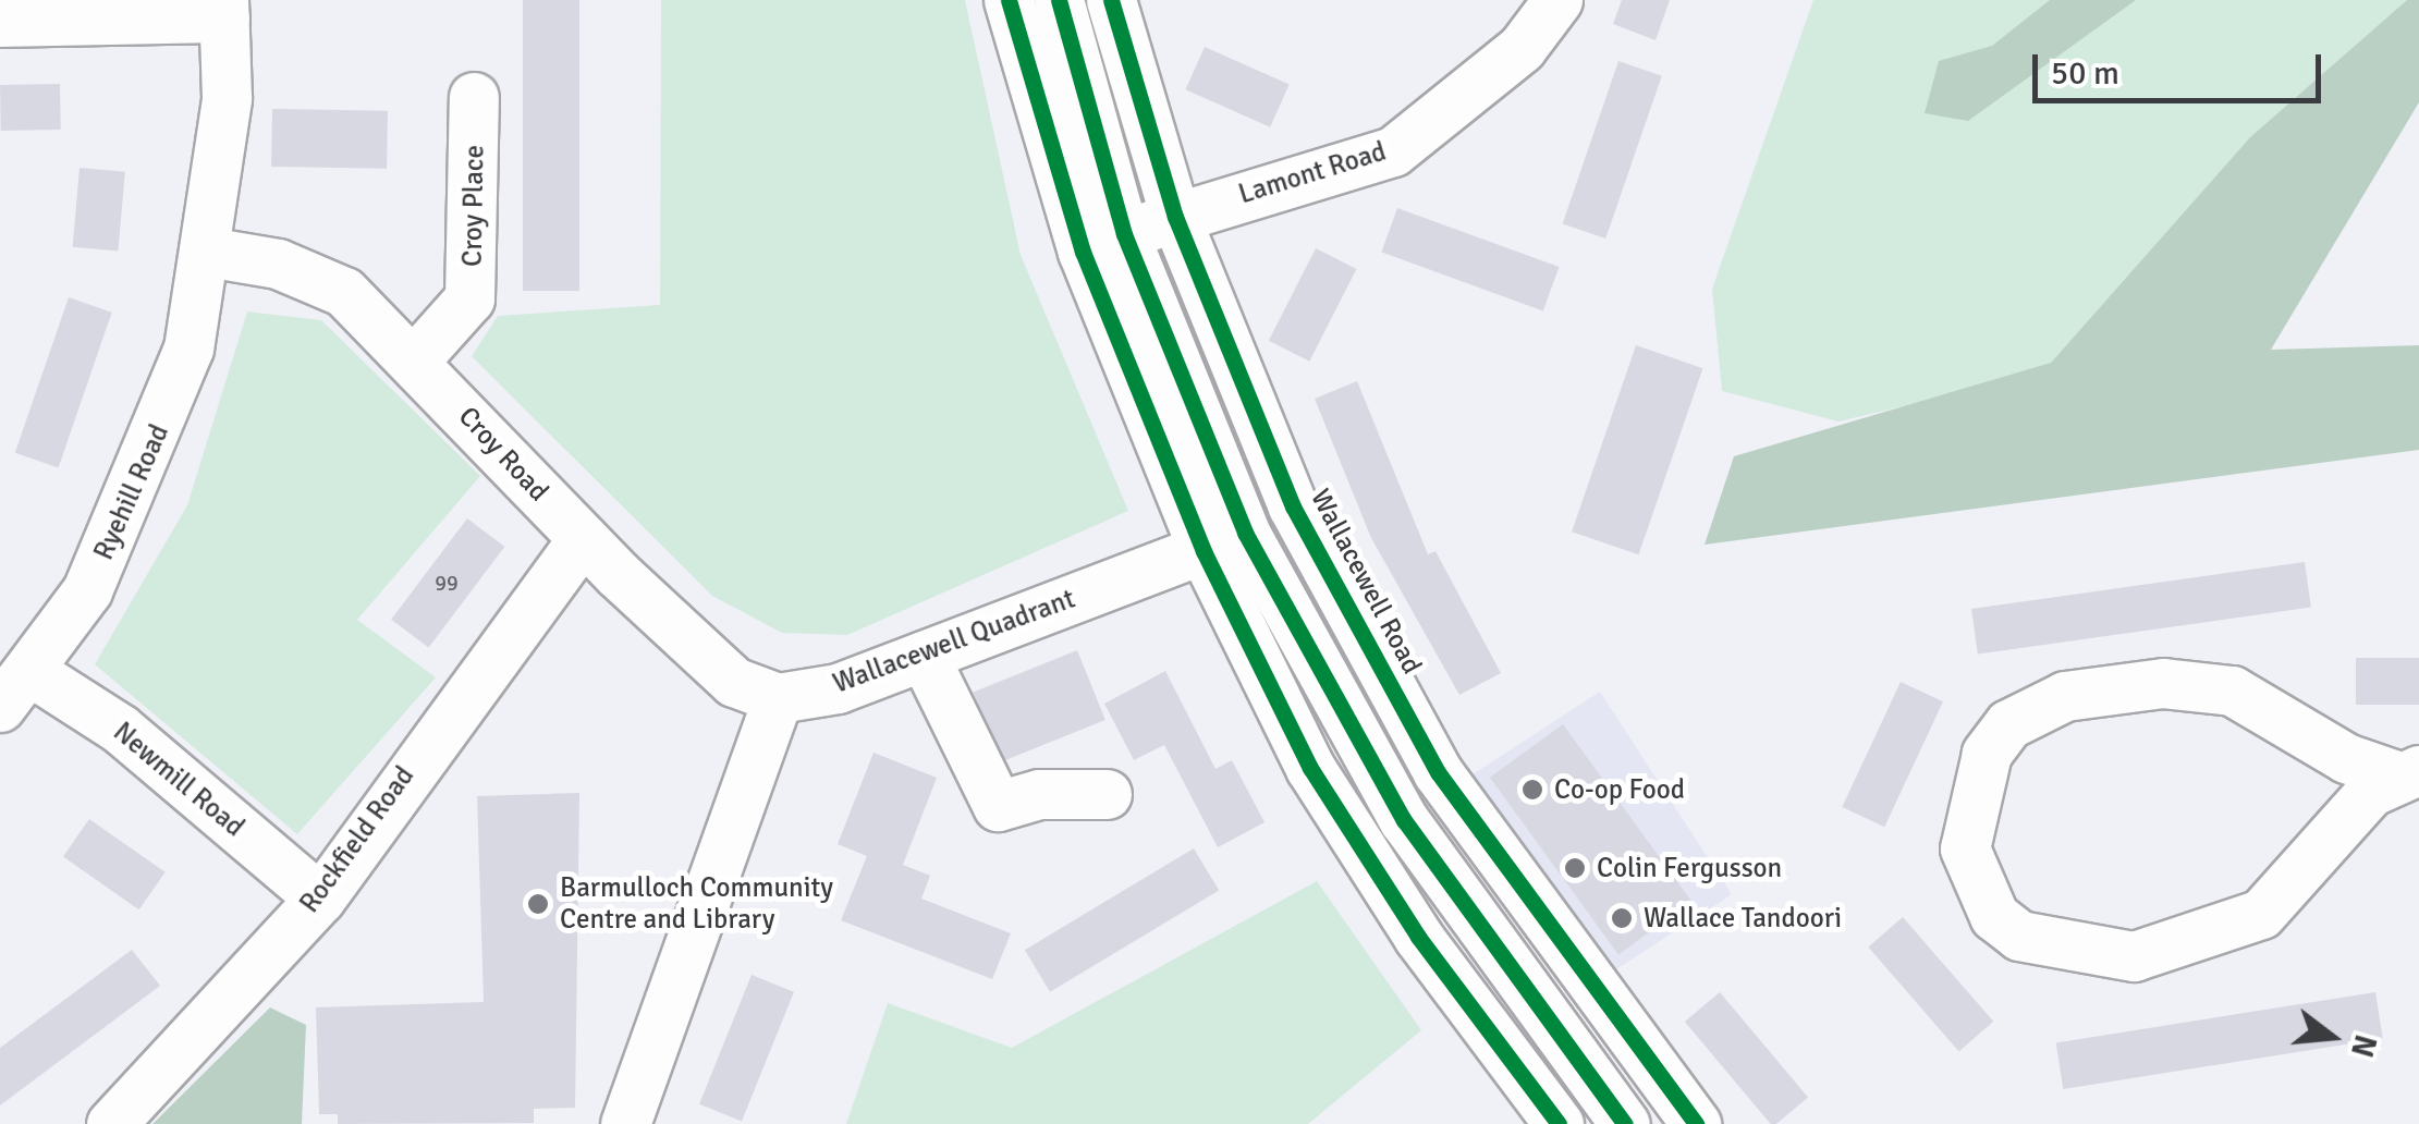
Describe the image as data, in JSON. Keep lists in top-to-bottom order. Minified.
{"streets":{"street":["Lamont Road","Croy Place","Croy Road","Ryehill Road","Wallacewell Road","Wallacewell Quadrant","Newmill Road","Rockfield Road"]},"crossings":[["Lamont Road","Wallacewell Road"],["Croy Place","Croy Road"],["Croy Road","Ryehill Road"],["Croy Road","Wallacewell Quadrant"],["Croy Road","Rockfield Road"],["Ryehill Road","Newmill Road"],["Newmill Road","Rockfield Road"]],"places":["Co-op Food","Colin Fergusson","Barmulloch Community Centre and Library","Wallace Tandoori"],"house_numbers":["99"],"scale_bar":"50 m","north":"right"}
